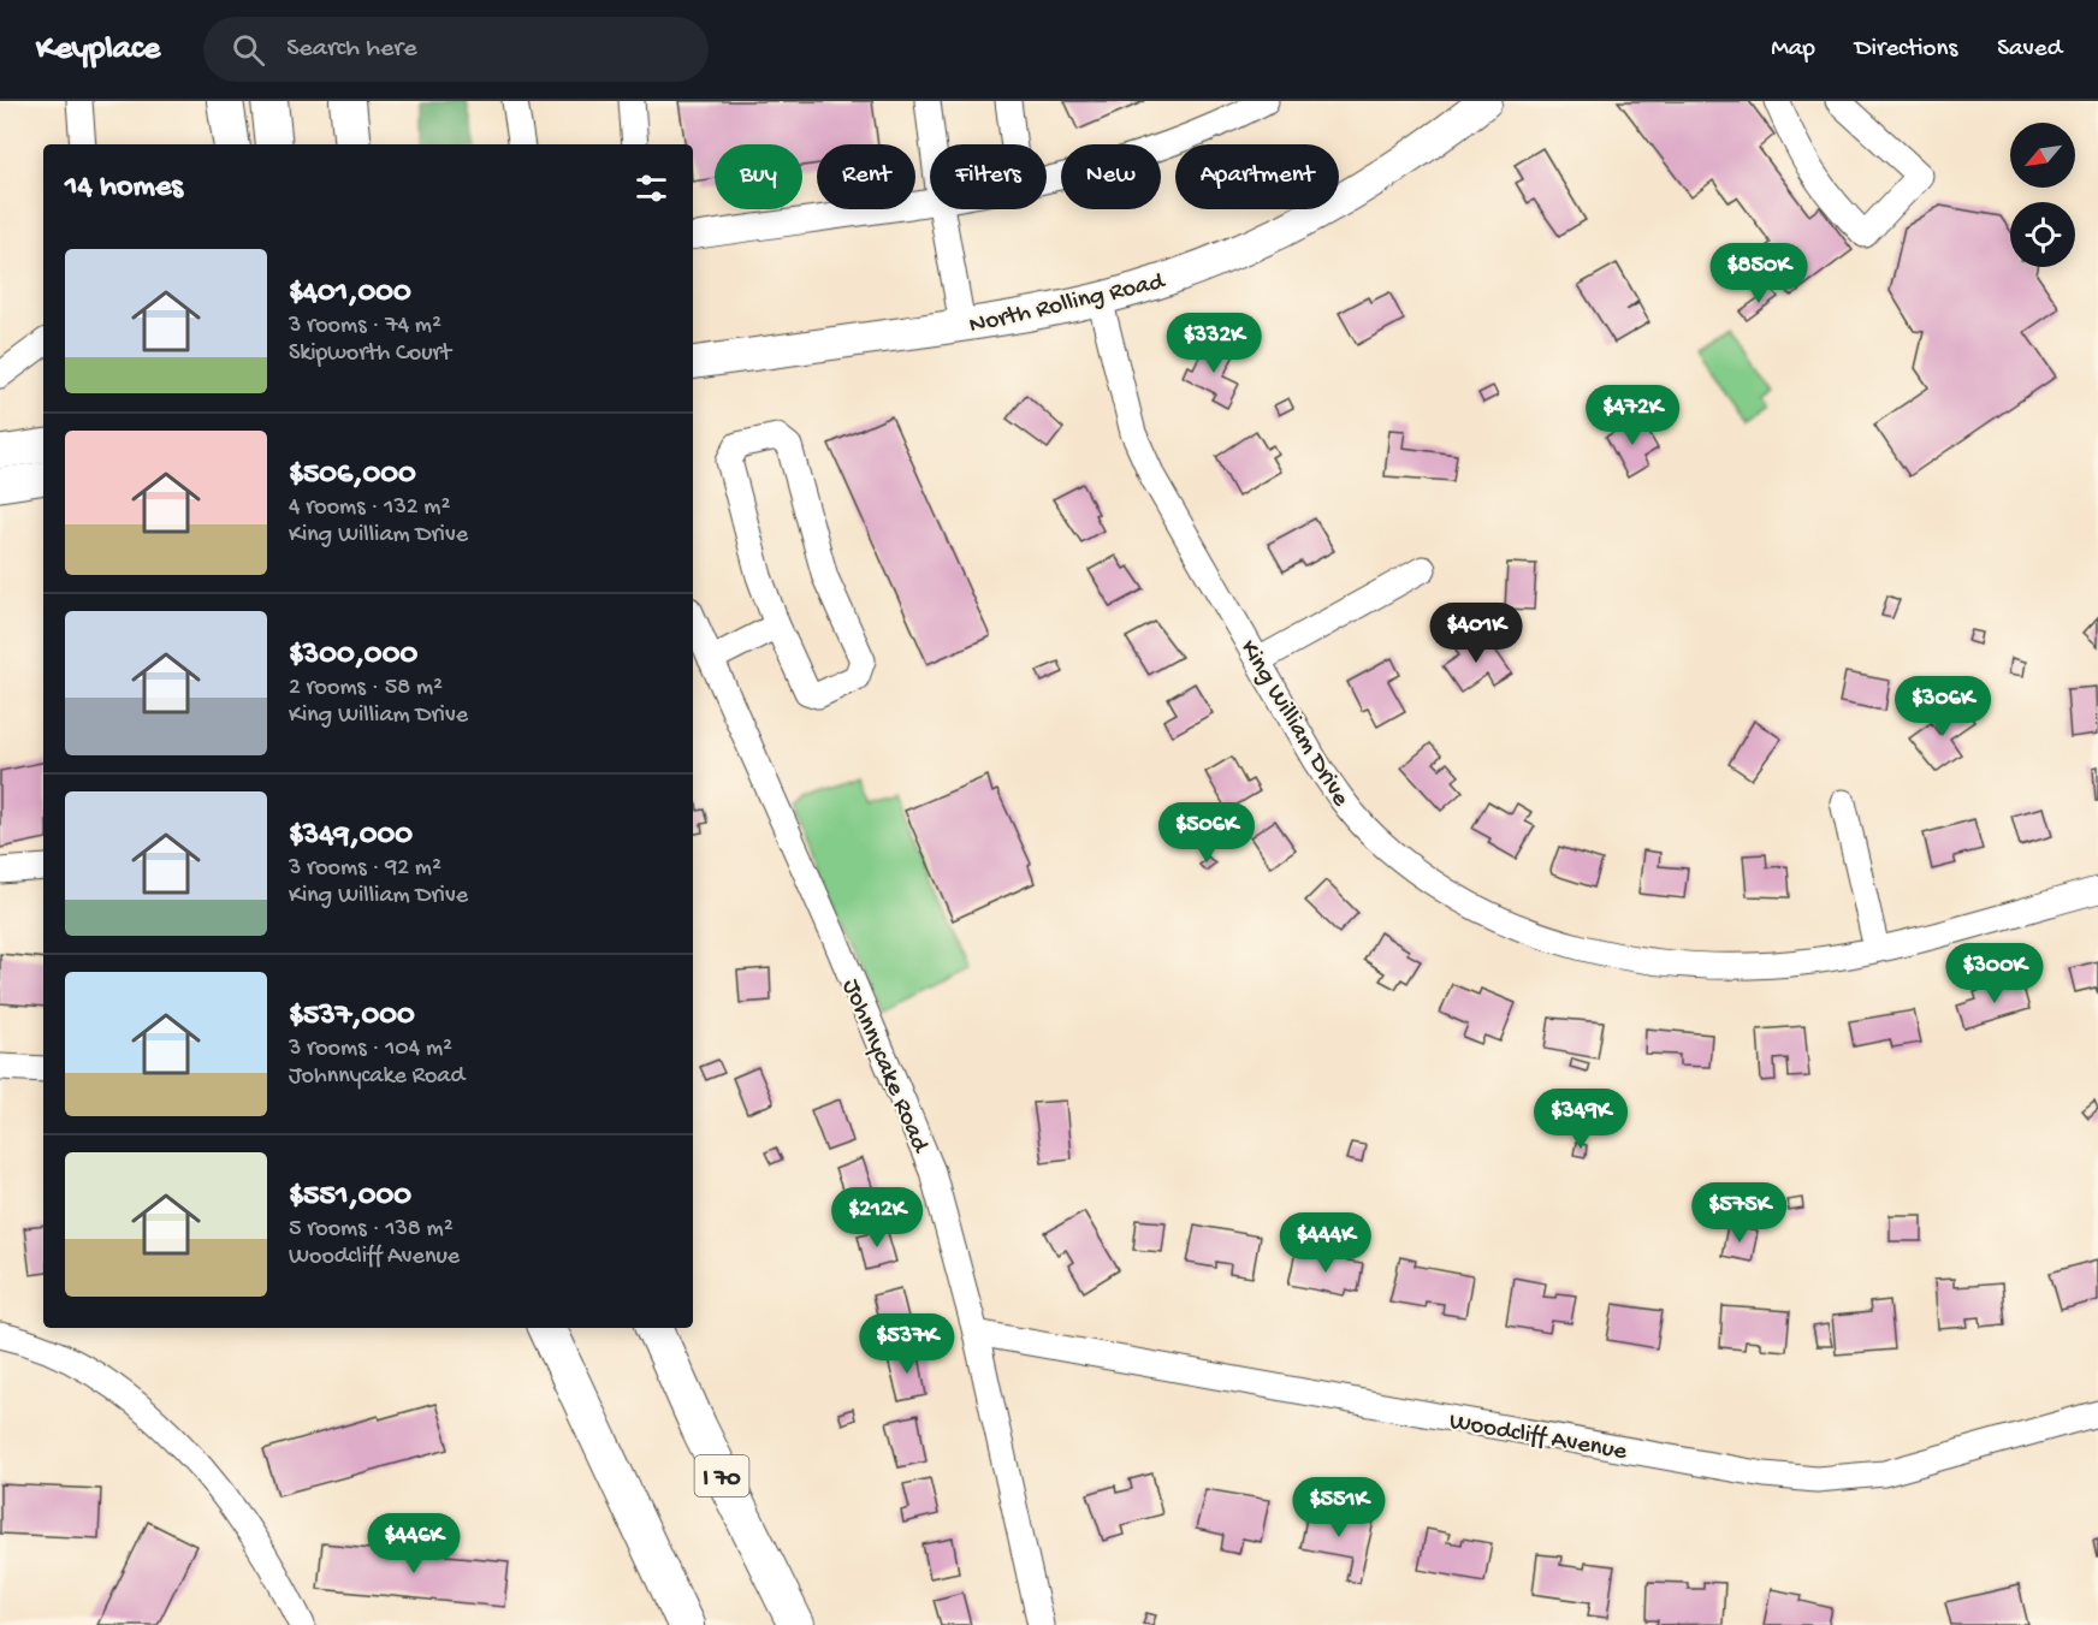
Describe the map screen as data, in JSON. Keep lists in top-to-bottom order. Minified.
{"streets":{"highway":["I 70"],"main road":["North Rolling Road"],"street":["King William Drive","Johnnycake Road","Woodcliff Avenue"]},"crossings":[["North Rolling Road","King William Drive"],["Johnnycake Road","Woodcliff Avenue"]],"north":"bottom left","page":{"header":"Keyplace","search":"Search here","nav":["Map","Directions","Saved"],"chip":["Buy","Rent","Filters","New","Apartment"],"heading":"14 homes","list":[{"name":"$401,000","note":"3 rooms · 74 m² · Skipworth Court"},{"name":"$506,000","note":"4 rooms · 132 m² · King William Drive"},{"name":"$300,000","note":"2 rooms · 58 m² · King William Drive"},{"name":"$349,000","note":"3 rooms · 92 m² · King William Drive"},{"name":"$537,000","note":"3 rooms · 104 m² · Johnnycake Road"},{"name":"$551,000","note":"5 rooms · 138 m² · Woodcliff Avenue"}],"price":["$850K","$332K","$472K","$401K","$306K","$506K","$300K","$349K","$575K","$212K","$444K","$537K","$551K","$446K"]}}
